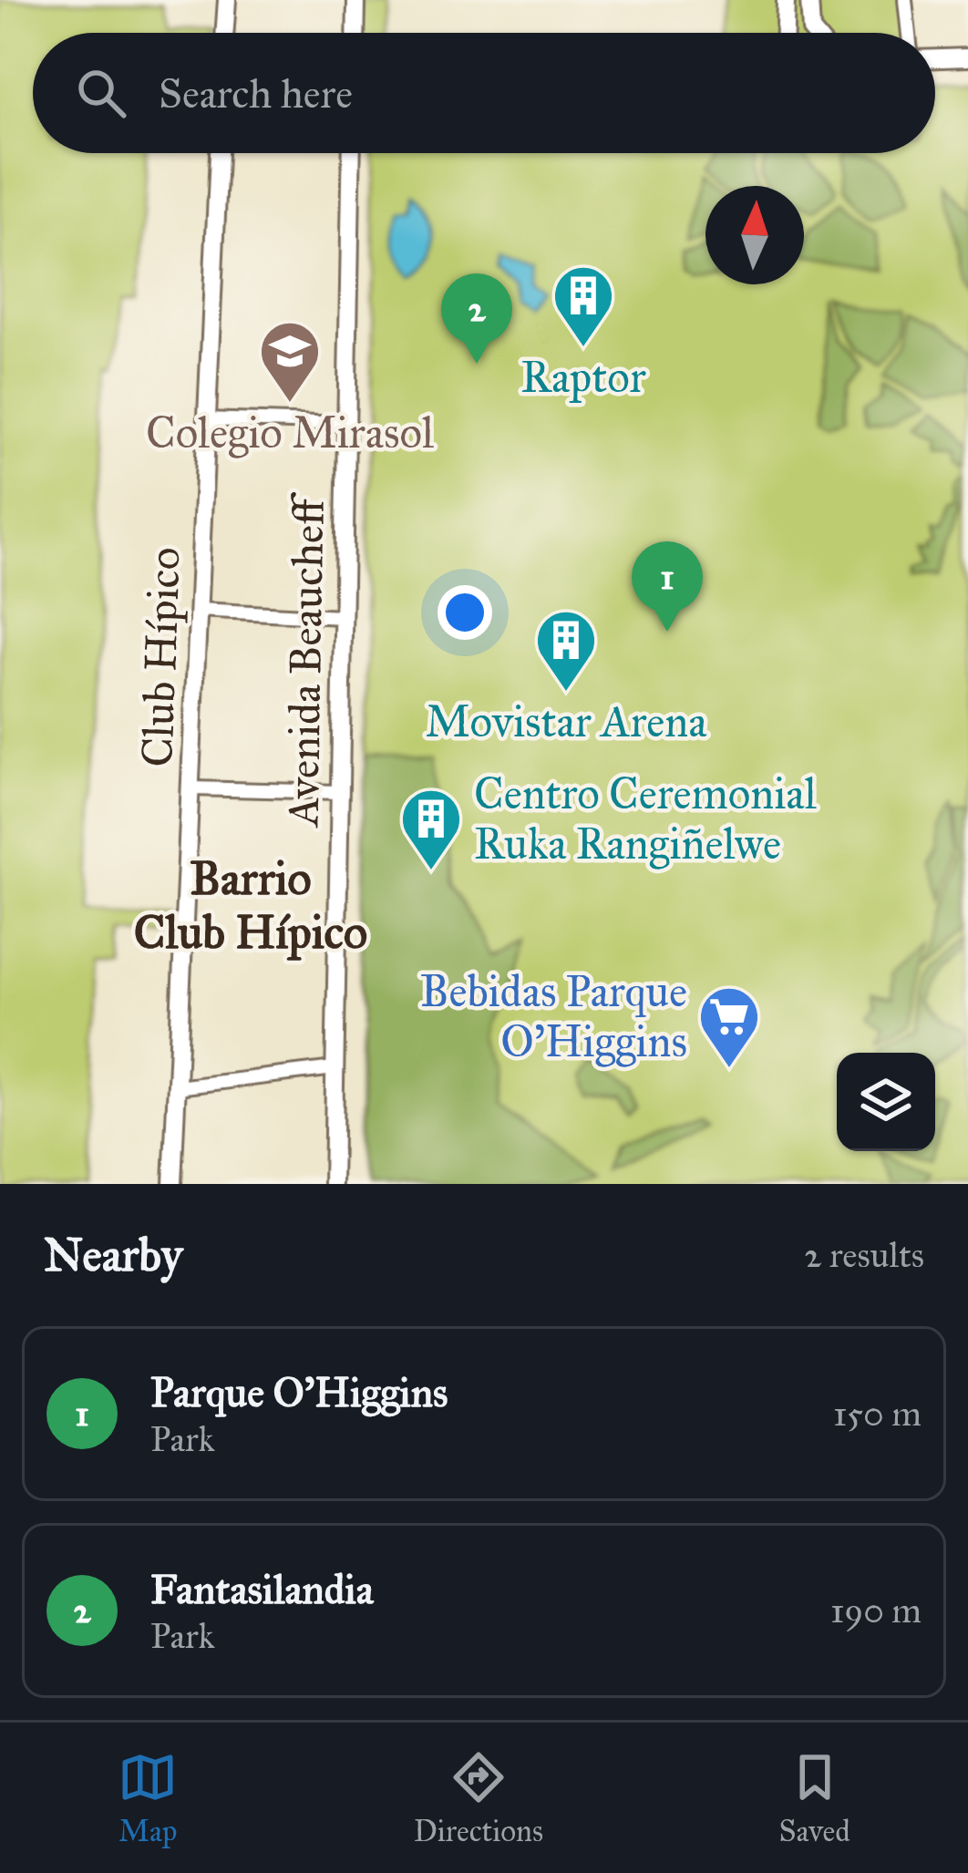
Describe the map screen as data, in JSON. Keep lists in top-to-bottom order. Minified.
{"streets":{"main road":["Club Hípico","Avenida Beaucheff"]},"districts":["Barrio Club Hípico"],"places":{"building":["Raptor","Movistar Arena","Centro Ceremonial Ruka Rangiñelwe"],"school or university":["Colegio Mirasol"],"supermarket":["Bebidas Parque O'Higgins"]},"north":"top","page":{"search":"Search here","pins":["2","1"],"heading":["Nearby","2 results"],"list":[{"mark":"1","name":"Parque O'Higgins","note":"Park","value":"150 m"},{"mark":"2","name":"Fantasilandia","note":"Park","value":"190 m"}],"nav":["Map","Directions","Saved"]}}
